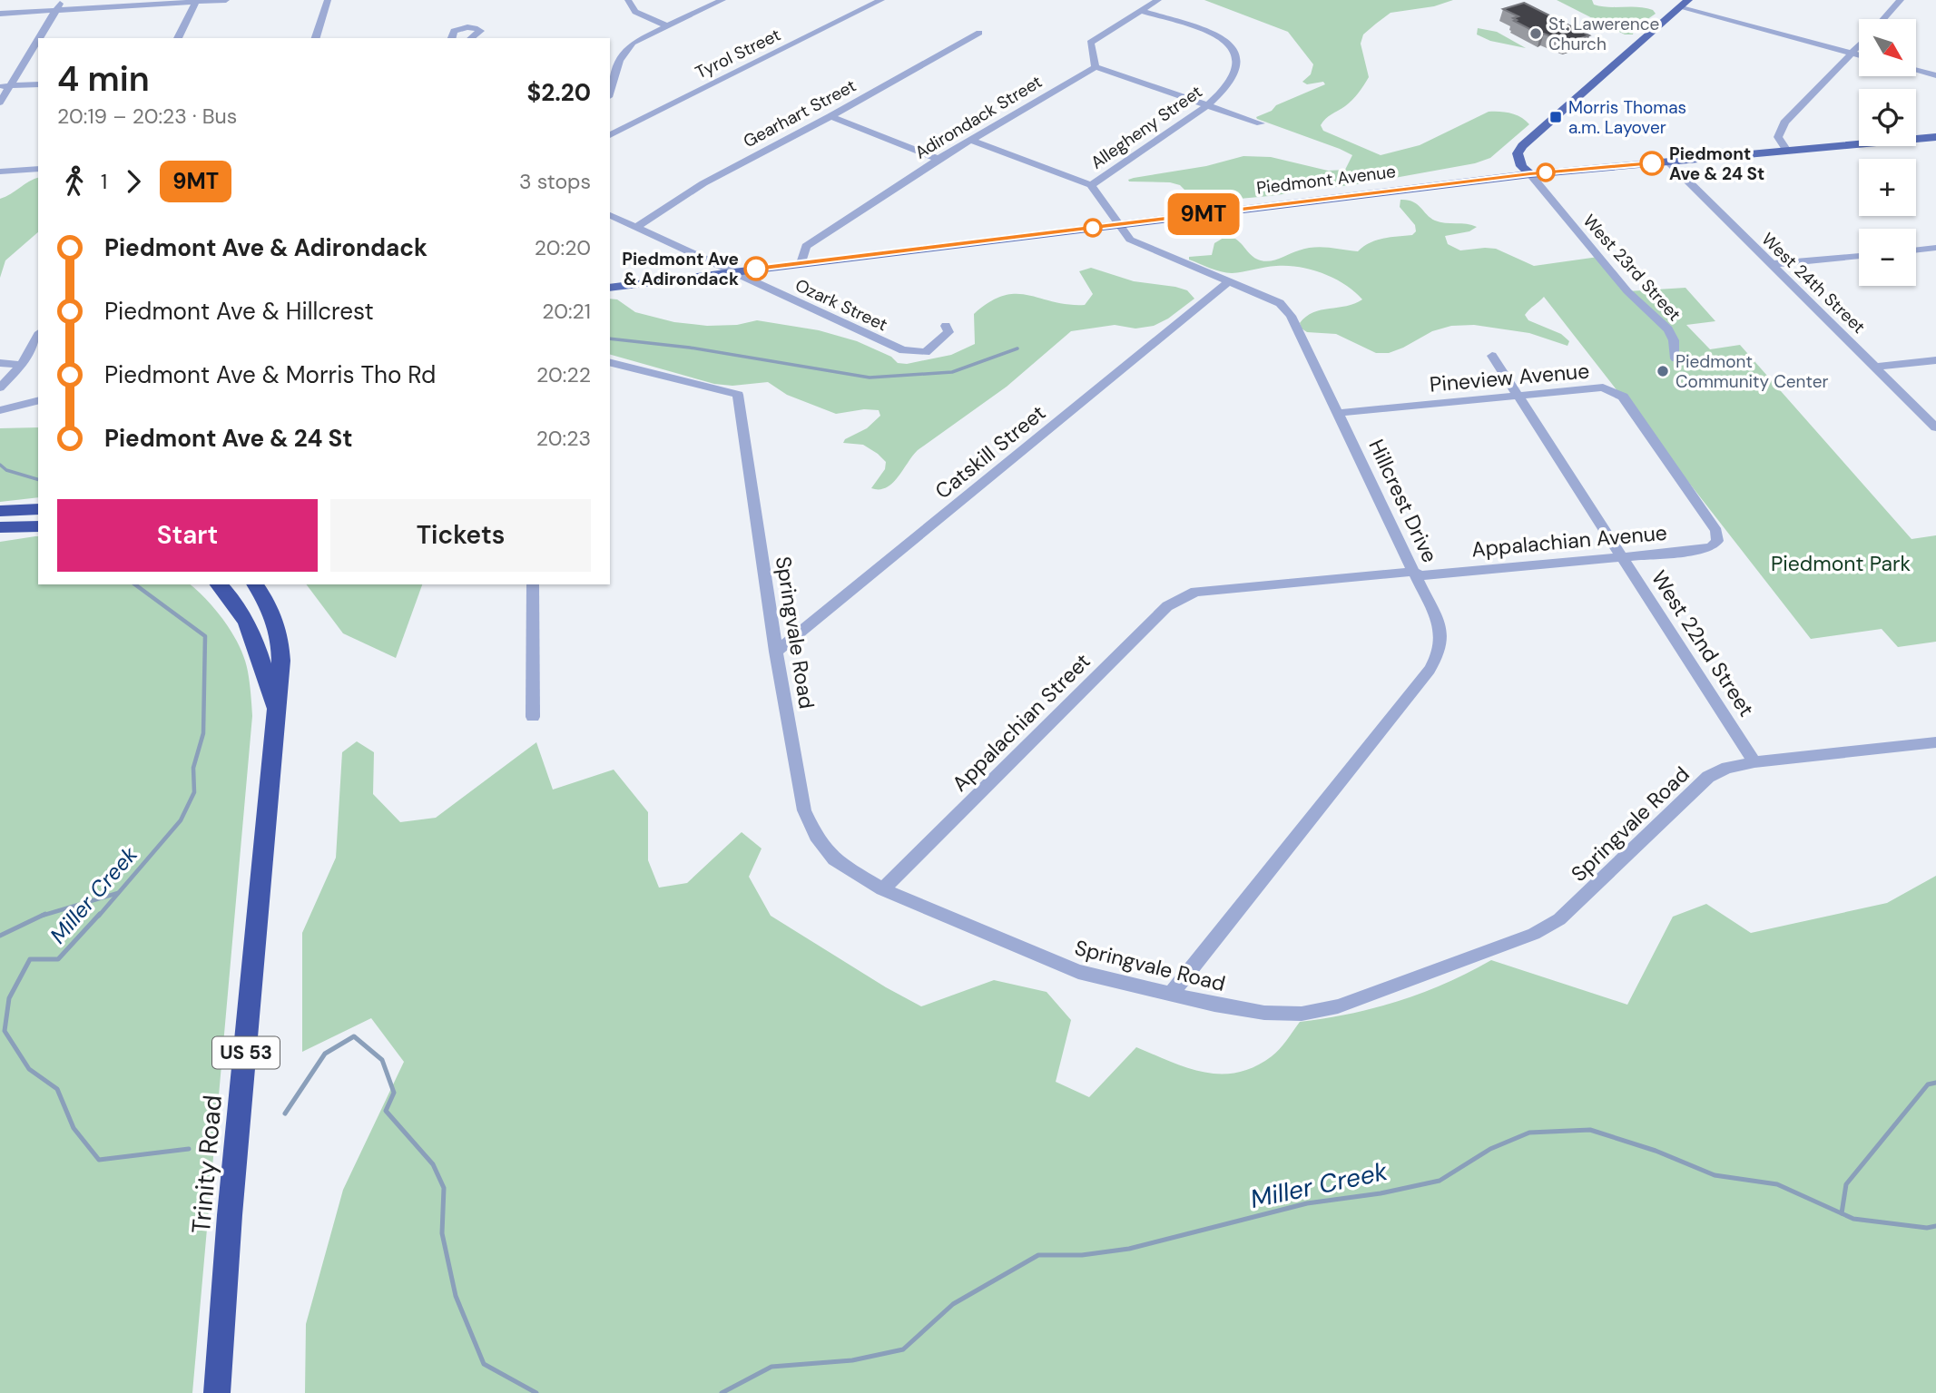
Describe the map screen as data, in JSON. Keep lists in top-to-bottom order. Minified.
{"streets":{"highway":["US 53","Trinity Road"],"main road":["Piedmont Avenue"],"street":["Tyrol Street","Gearhart Street","Adirondack Street","Allegheny Street","West 23rd Street","West 24th Street","Ozark Street","Pineview Avenue","Catskill Street","Hillcrest Drive","Appalachian Avenue","Springvale Road","West 22nd Street","Appalachian Street"]},"crossings":[["Gearhart Street","Ozark Street"],["Adirondack Street","Piedmont Avenue"],["Allegheny Street","Hillcrest Drive"],["Piedmont Avenue","West 23rd Street"],["Piedmont Avenue","West 24th Street"],["Piedmont Avenue","Ozark Street"],["Piedmont Avenue","Hillcrest Drive"],["Pineview Avenue","Hillcrest Drive"],["Pineview Avenue","Appalachian Avenue"],["Pineview Avenue","West 22nd Street"],["Catskill Street","Hillcrest Drive"],["Catskill Street","Springvale Road"],["Hillcrest Drive","Appalachian Avenue"],["Hillcrest Drive","Springvale Road"],["Appalachian Avenue","West 22nd Street"],["Appalachian Avenue","Appalachian Street"],["Springvale Road","West 22nd Street"],["Springvale Road","Appalachian Street"]],"water":["Miller Creek"],"parks":["Piedmont Park"],"places":{"other":["St. Lawerence Church","Piedmont Ave & 24 St","Piedmont Ave & Adirondack","Piedmont Community Center"],"transit":["Morris Thomas a.m. Layover"]},"lines":["bus line 9MT"],"north":"bottom right","page":{"on_map":"9MT","map_buttons":["+","−"],"heading":["4 min","20:19 – 20:23 · Bus","$2.20"],"legs":["1","9MT","3 stops"],"list":[{"name":"Piedmont Ave & Adirondack","value":"20:20"},{"name":"Piedmont Ave & Hillcrest","value":"20:21"},{"name":"Piedmont Ave & Morris Tho Rd","value":"20:22"},{"name":"Piedmont Ave & 24 St","value":"20:23"}],"buttons":["Start","Tickets"]}}
